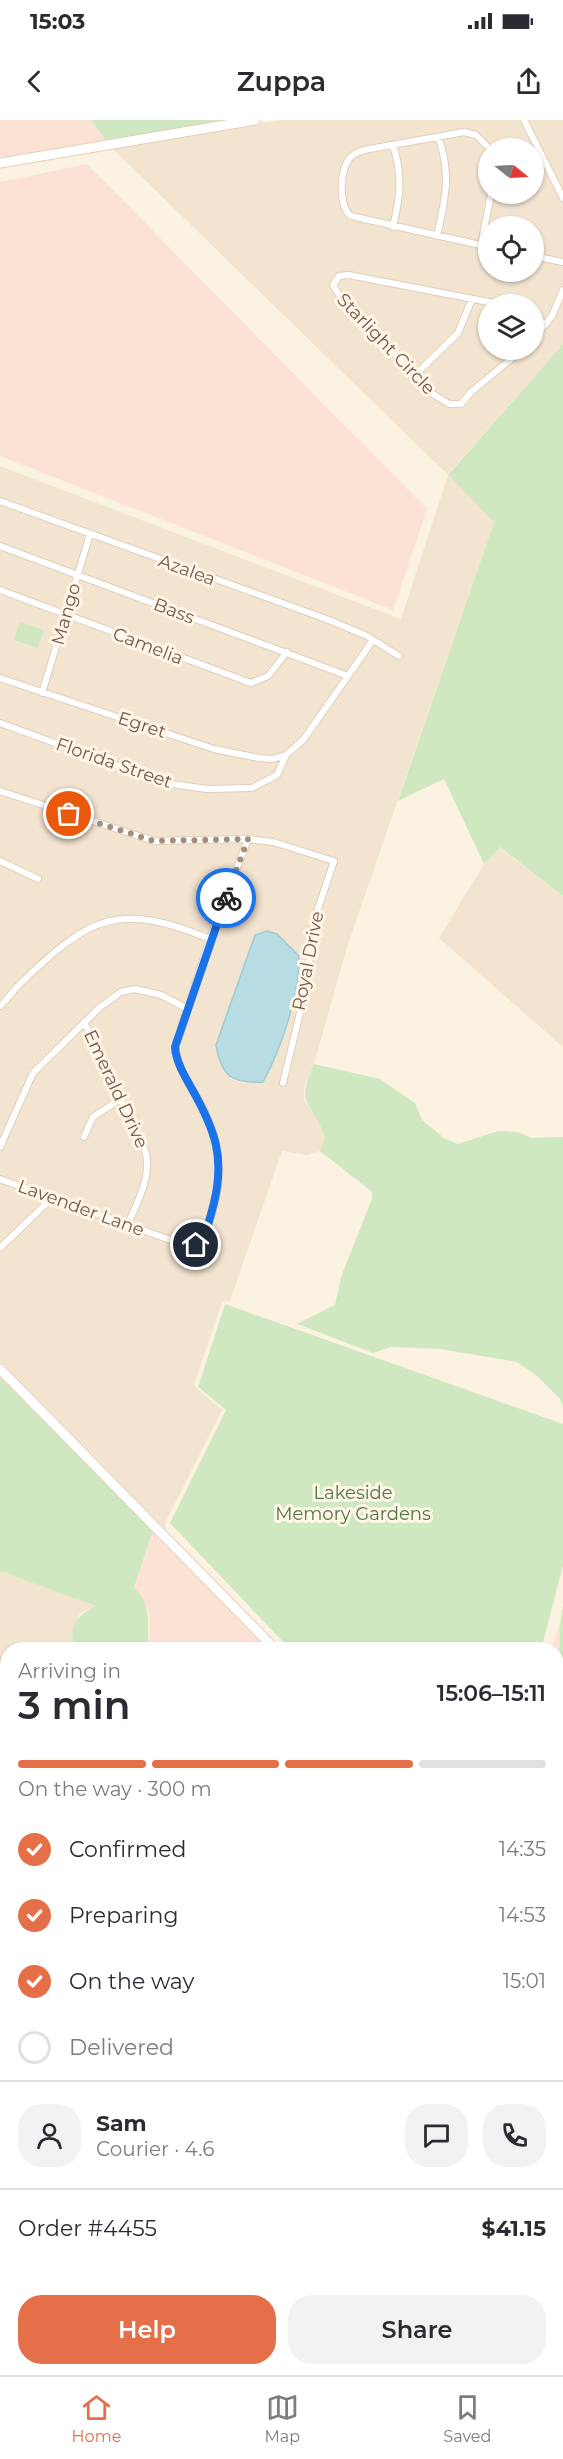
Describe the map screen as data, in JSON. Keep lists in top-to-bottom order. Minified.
{"streets":{"street":["Starlight Circle","Azalea","Bass","Mango","Camelia","Egret","Florida Street","Royal Drive","Emerald Drive","Lavender Lane"]},"crossings":[["Azalea","Mango"],["Azalea","Florida Street"],["Bass","Mango"],["Bass","Camelia"],["Bass","Florida Street"],["Mango","Camelia"],["Mango","Egret"],["Egret","Florida Street"],["Royal Drive","Lavender Lane"],["Emerald Drive","Lavender Lane"]],"parks":["Lakeside Memory Gardens"],"north":"right","page":{"status":"15:03","header":"Zuppa","heading":["3 min","Arriving in","15:06–15:11"],"panel":["Sam","Courier · 4.6","Order #4455","$41.15"],"bar":"On the way · 300 m","list":[["Confirmed","14:35"],["Preparing","14:53"],["On the way","15:01"],"Delivered"],"buttons":["Help","Share"],"tabs":["Home","Map","Saved"]}}
